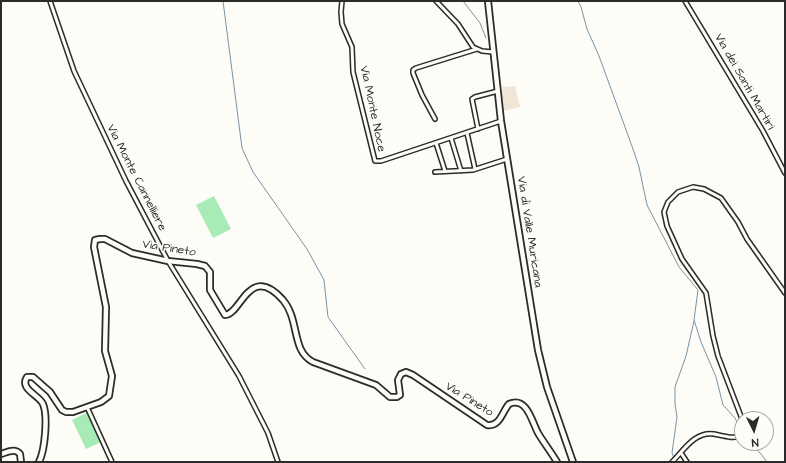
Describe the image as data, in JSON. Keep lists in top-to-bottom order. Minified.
{"streets":{"street":["Via dei Santi Martiri","Via Monte Noce","Via Monte Cannelliere","Via di Valle Muricana","Via Pineto"]},"crossings":[["Via Monte Noce","Via di Valle Muricana"],["Via Monte Cannelliere","Via Pineto"]],"north":"bottom"}
